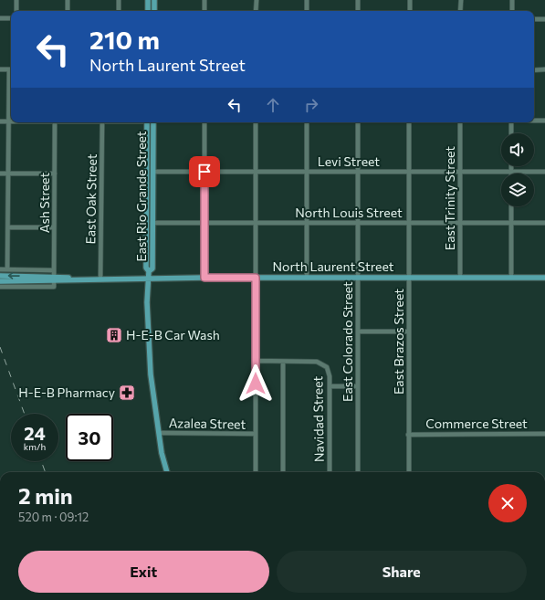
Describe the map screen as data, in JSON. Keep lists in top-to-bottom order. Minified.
{"streets":{"main road":["East Rio Grande Street","North Laurent Street"],"street":["Levi Street","East Trinity Street","East Oak Street","Ash Street","North Louis Street","East Colorado Street","East Brazos Street","Navidad Street","Azalea Street","Commerce Street"]},"crossings":[["Levi Street","East Rio Grande Street"],["Levi Street","East Trinity Street"],["Levi Street","East Colorado Street"],["Levi Street","East Brazos Street"],["East Rio Grande Street","North Louis Street"],["East Rio Grande Street","North Laurent Street"],["East Rio Grande Street","Azalea Street"],["East Trinity Street","North Louis Street"],["East Trinity Street","North Laurent Street"],["East Oak Street","North Laurent Street"],["Ash Street","North Laurent Street"],["North Louis Street","East Colorado Street"],["North Louis Street","East Brazos Street"],["North Laurent Street","East Colorado Street"],["North Laurent Street","East Brazos Street"],["East Brazos Street","Commerce Street"]],"places":{"building":["H-E-B Car Wash"],"pharmacy":["H-E-B Pharmacy"]},"page":{"turn":["210 m","North Laurent Street"],"speed":"24 km/h","limit":"30","heading":["2 min","520 m · 09:12"],"buttons":["Exit","Share"]}}
